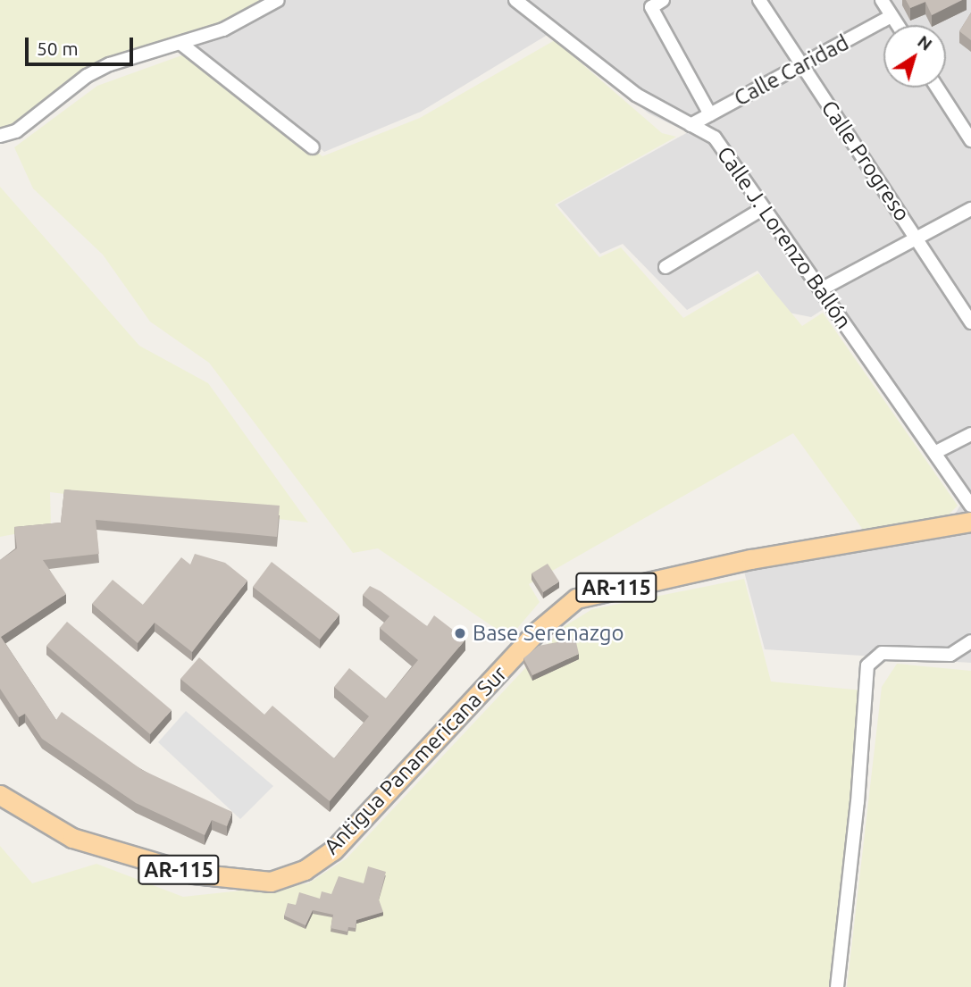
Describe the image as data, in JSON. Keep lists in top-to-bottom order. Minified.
{"streets":{"main road":["AR-115","Antigua Panamericana Sur"],"street":["Calle Caridad","Calle Progreso","Calle J. Lorenzo Ballón"]},"crossings":[["Calle Caridad","Calle Progreso"],["Calle Caridad","Calle J. Lorenzo Ballón"]],"places":["Base Serenazgo"],"scale_bar":"50 m","north":"top right"}
